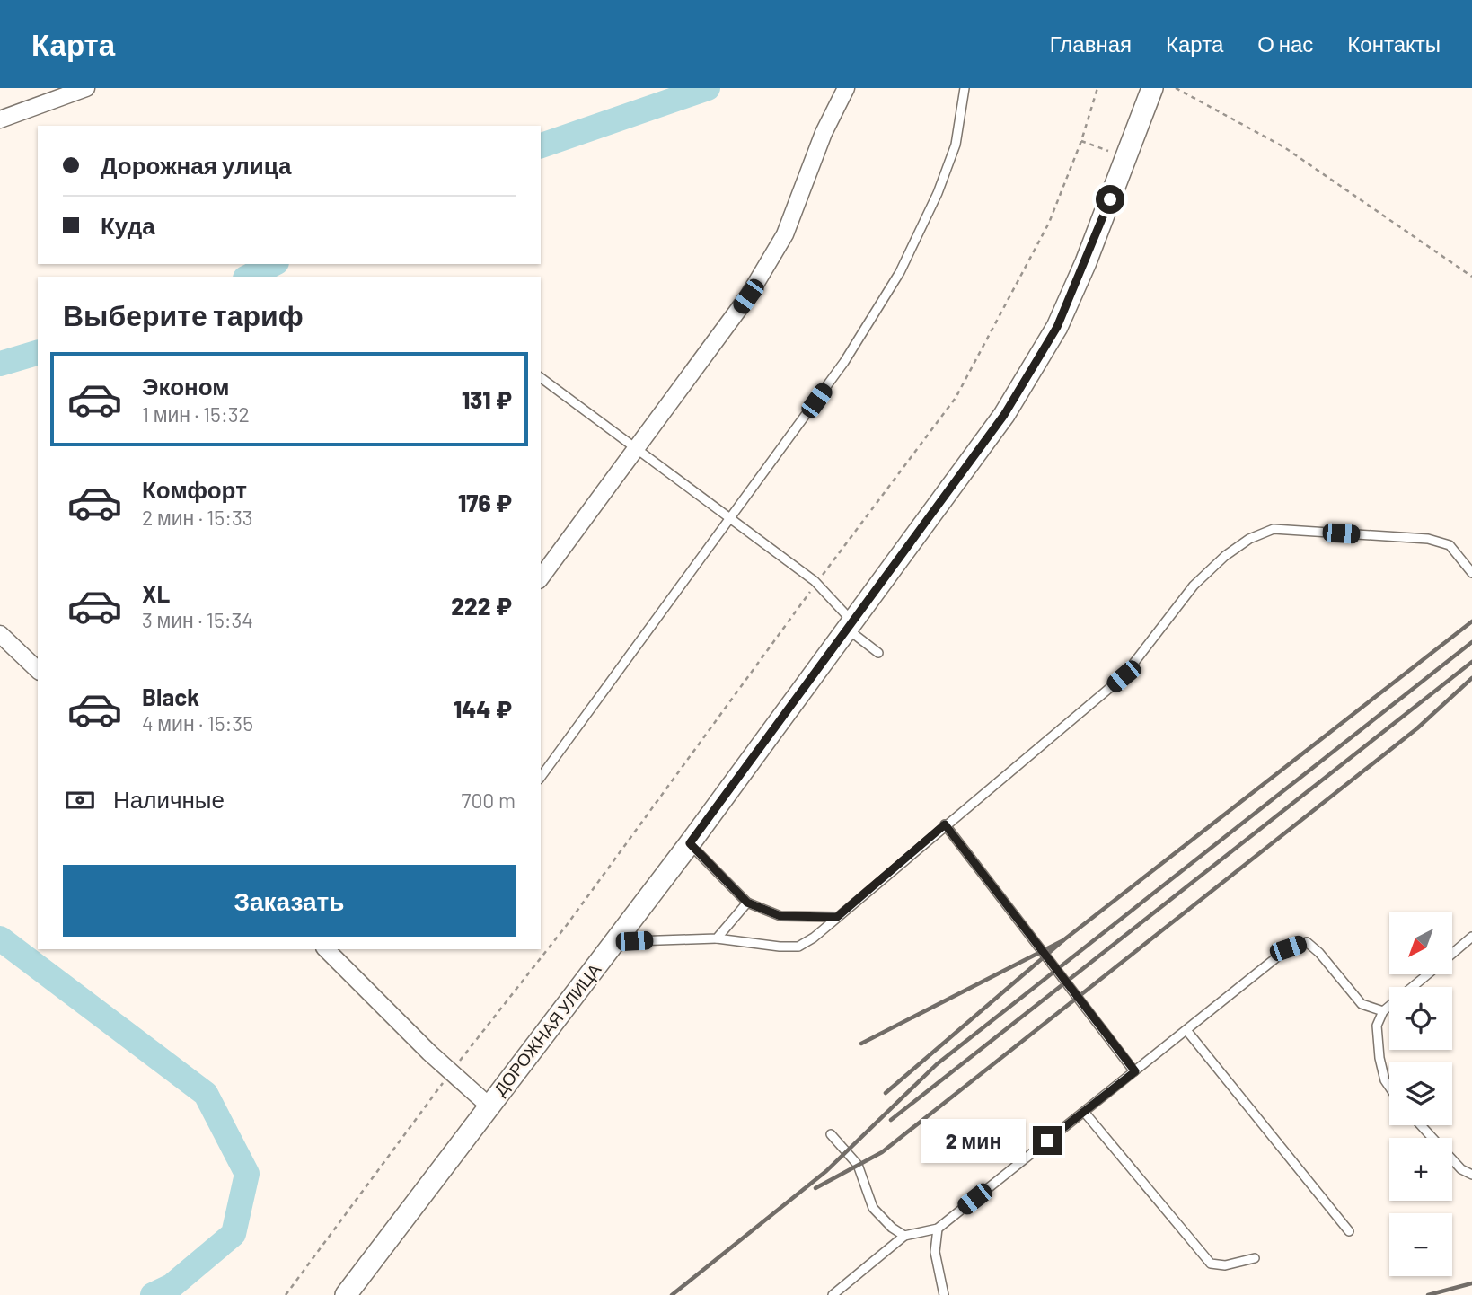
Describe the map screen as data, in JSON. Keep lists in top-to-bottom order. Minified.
{"streets":{"street":["ДОРОЖНАЯ УЛИЦА"]},"north":"bottom left","page":{"header":"Карта","nav":["Главная","Карта","О нас","Контакты"],"banner":["Дорожная улица","Куда"],"heading":"Выберите тариф","list":[{"name":"Эконом","note":"1 мин · 15:32","value":"131 ₽"},{"name":"Комфорт","note":"2 мин · 15:33","value":"176 ₽"},{"name":"XL","note":"3 мин · 15:34","value":"222 ₽"},{"name":"Black","note":"4 мин · 15:35","value":"144 ₽"}],"pay":["Наличные","700 m"],"buttons":"Заказать","map_buttons":["+","−"],"bubble":"2 мин"}}
